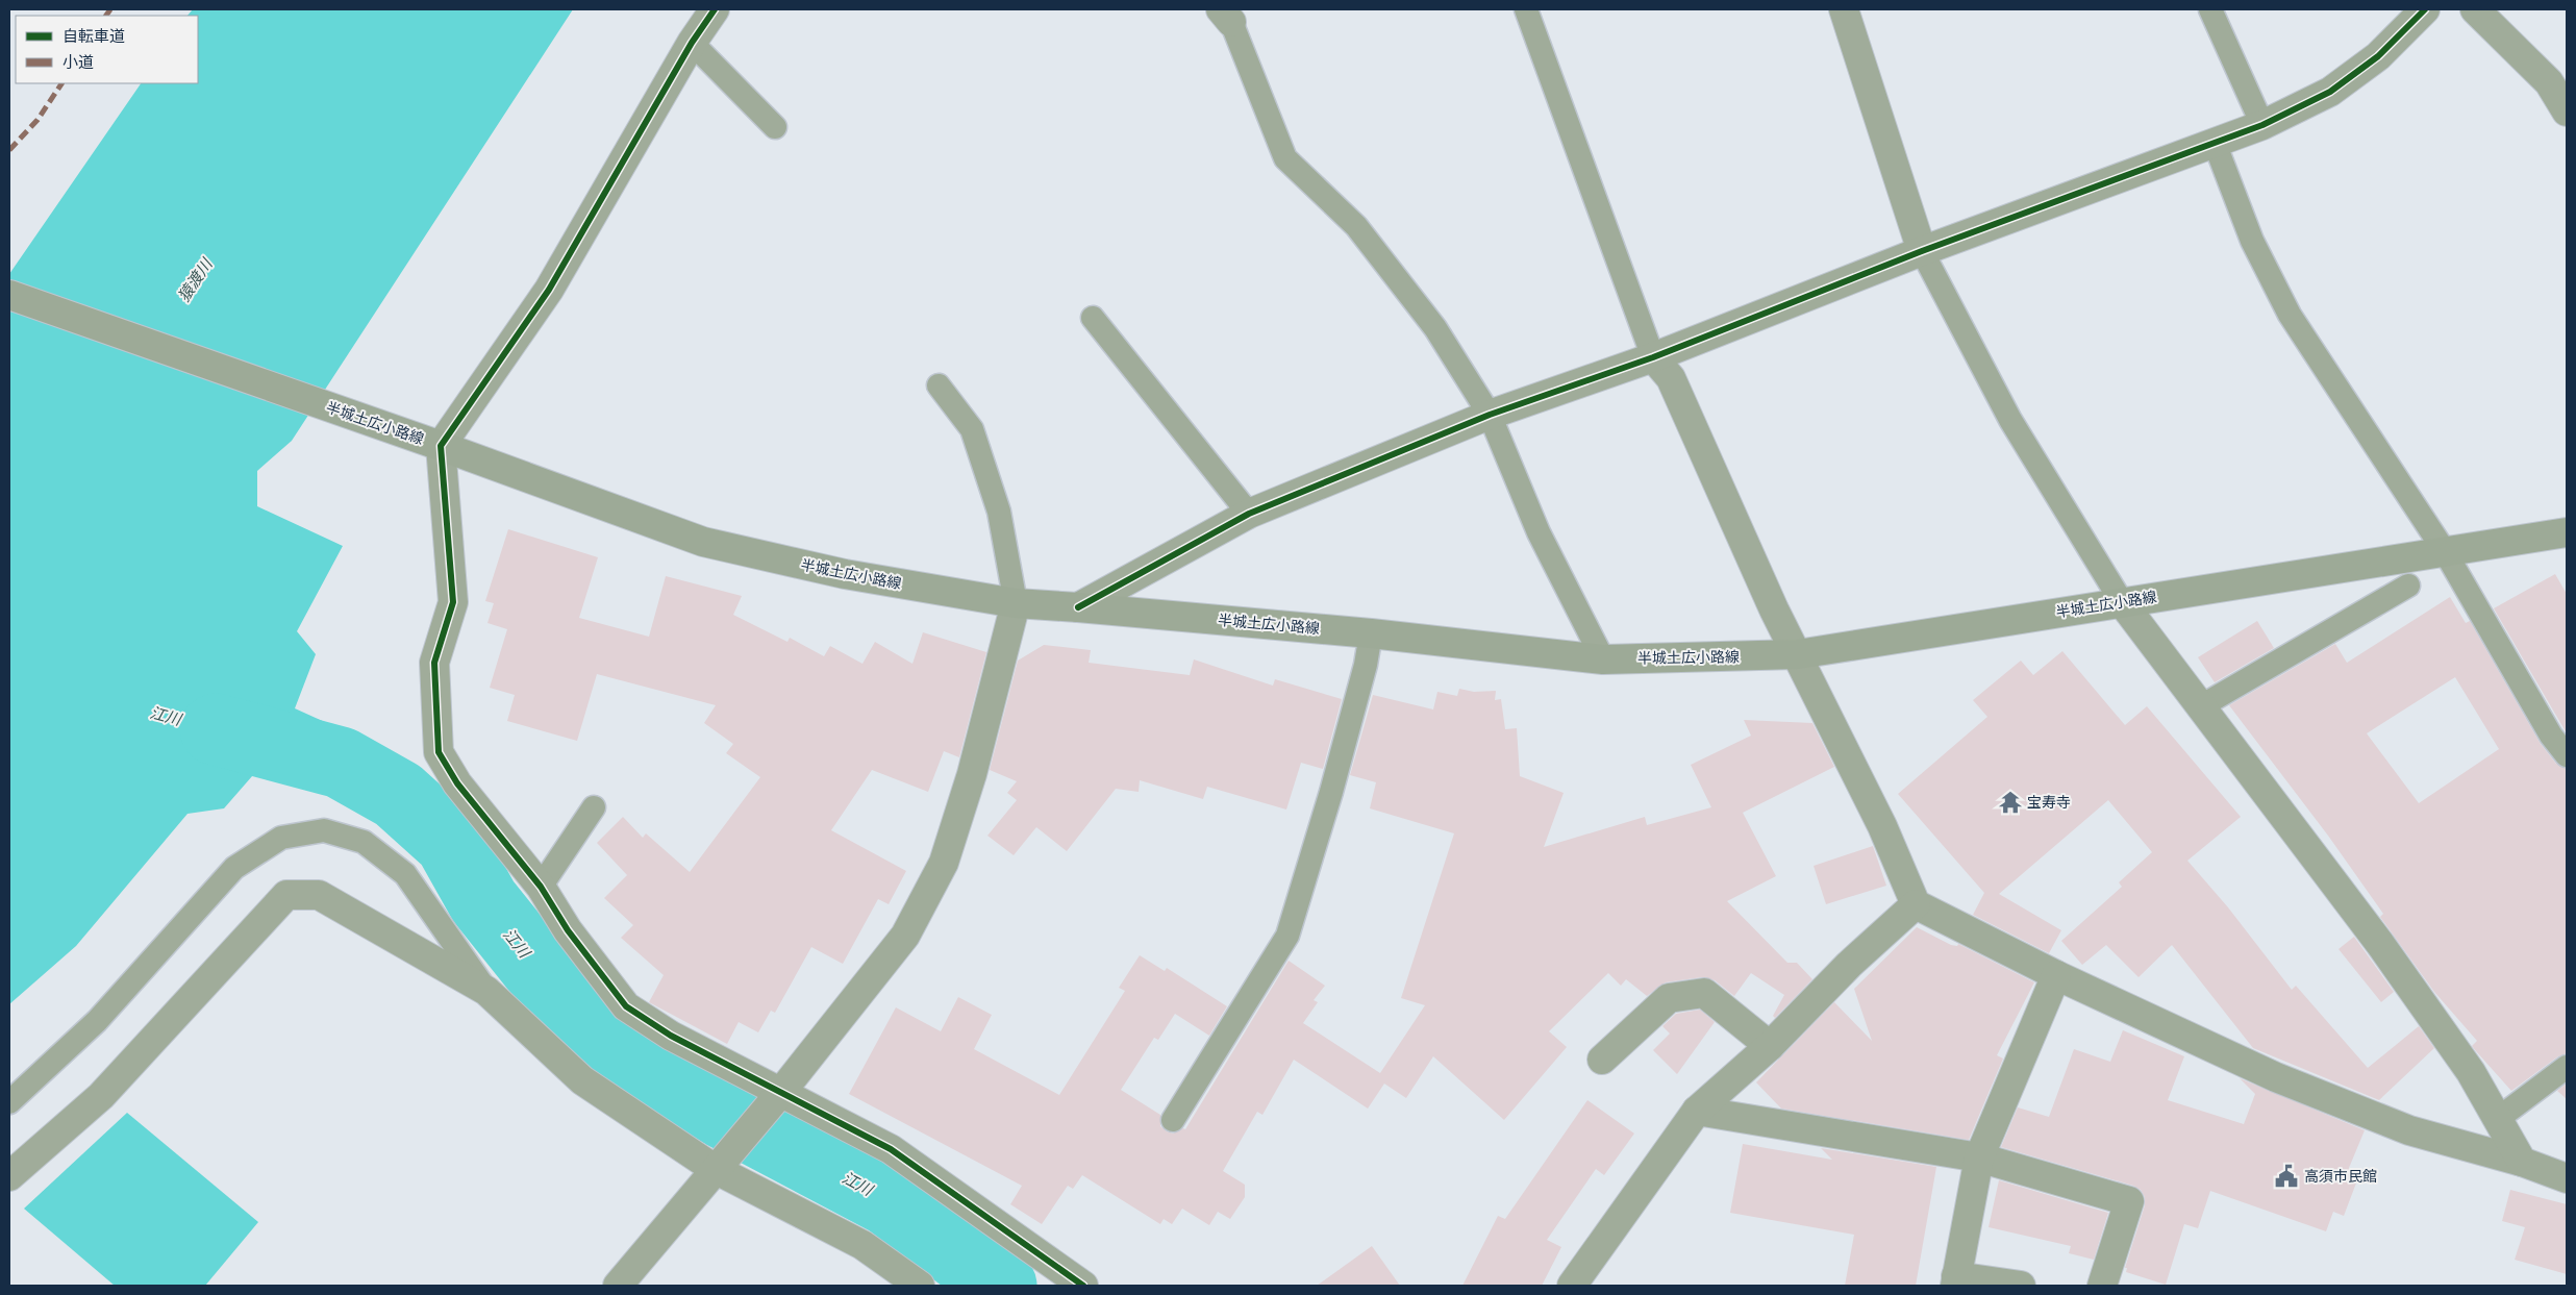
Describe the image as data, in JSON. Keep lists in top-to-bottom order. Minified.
{"streets":{"main road":["半城土広小路線"]},"water":["猿渡川","江川"],"places":{"temple":["宝寿寺"],"public building":["高須市民館"]},"legend":["自転車道","小道"]}
